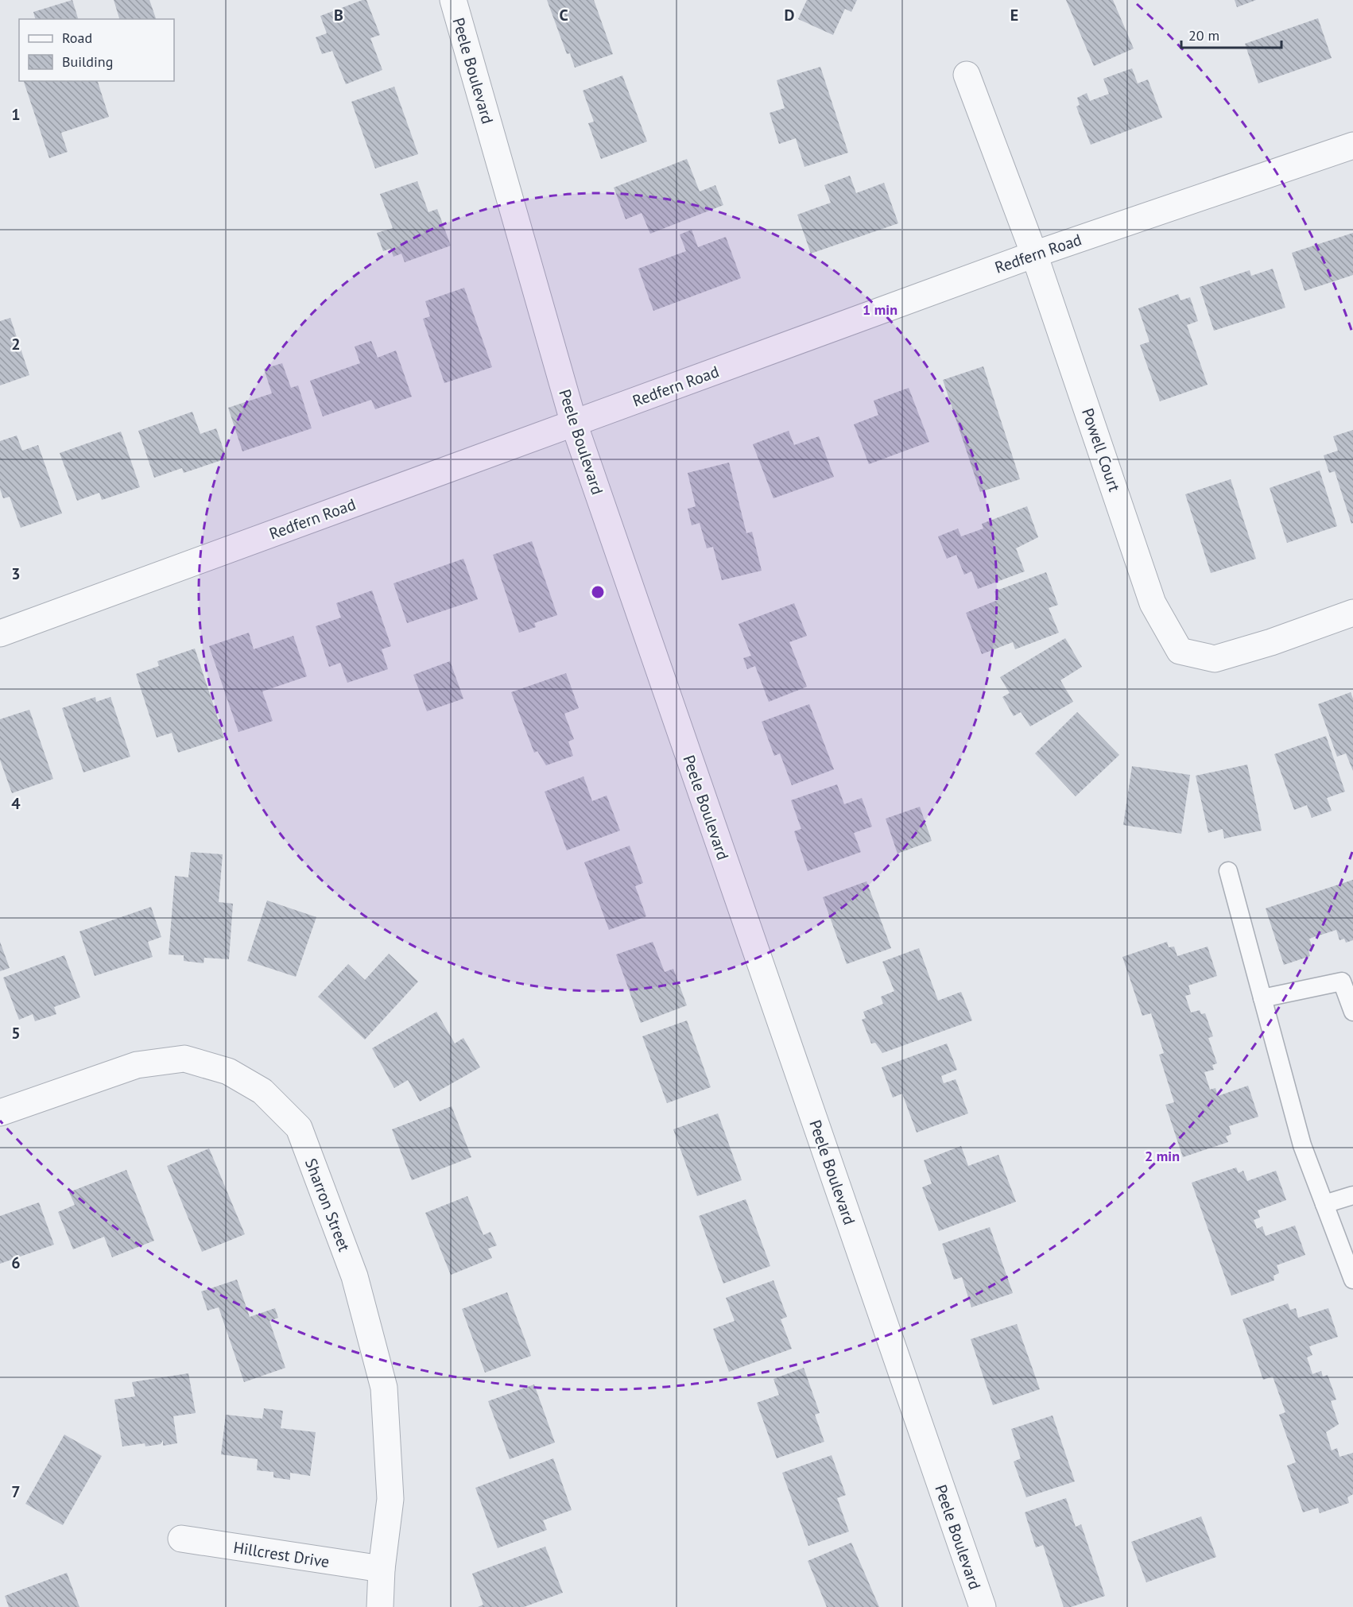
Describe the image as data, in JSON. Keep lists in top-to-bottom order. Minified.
{"streets":{"street":["Peele Boulevard","Redfern Road","Powell Court","Sharron Street","Hillcrest Drive"]},"crossings":[["Peele Boulevard","Redfern Road"],["Redfern Road","Powell Court"],["Sharron Street","Hillcrest Drive"]],"legend":["Road","Building"],"scale_bar":"20 m","grid":{"columns":["B","C","D","E"],"rows":["1","2","3","4","5","6","7"]},"rings":["1 min","2 min"]}
